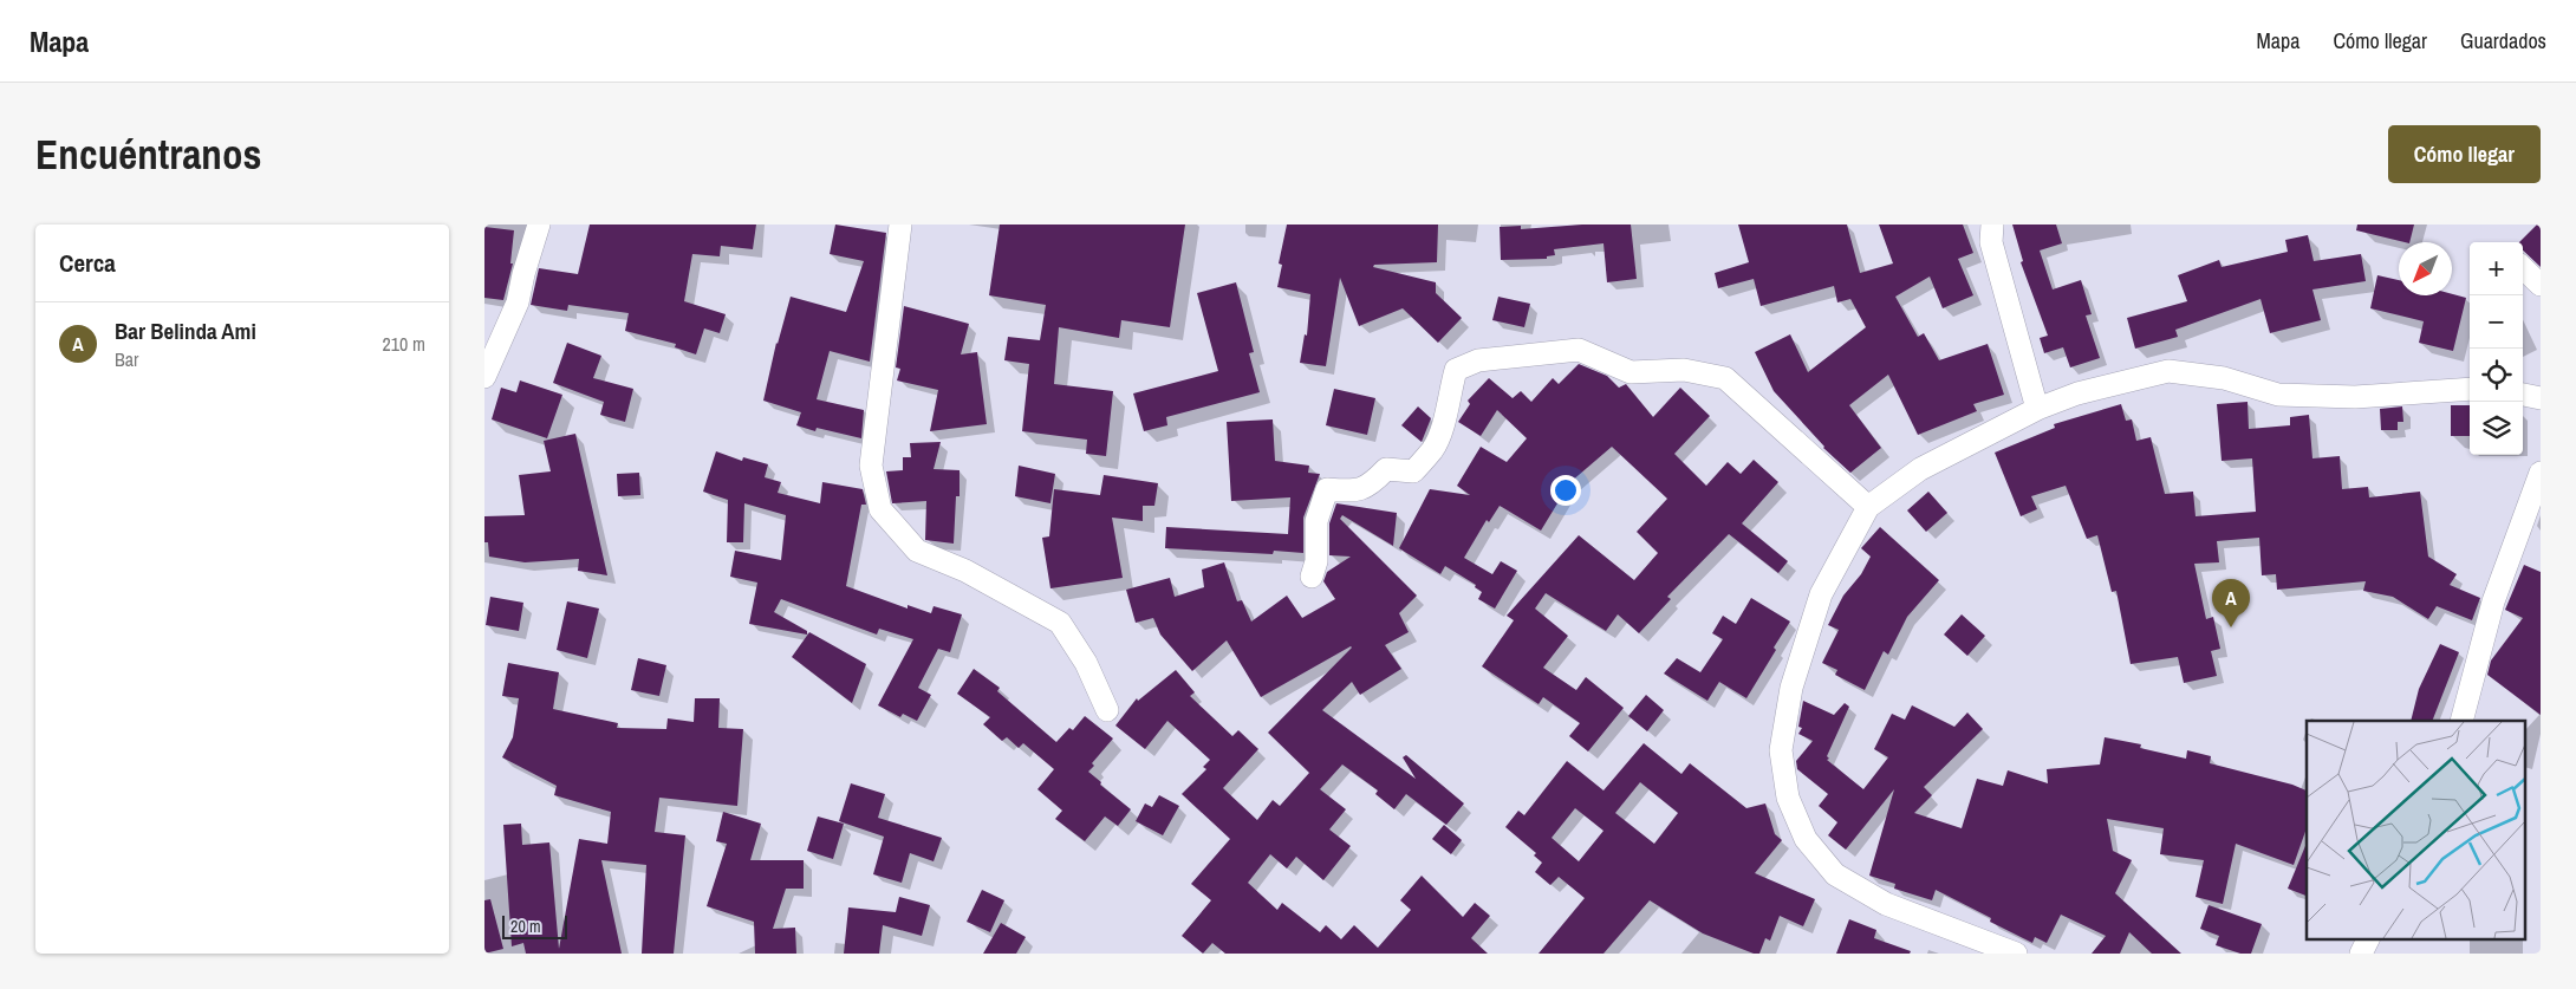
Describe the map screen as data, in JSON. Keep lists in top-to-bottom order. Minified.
{"scale_bar":"20 m","north":"bottom left","page":{"header":"Mapa","nav":["Mapa","Cómo llegar","Guardados"],"buttons":"Cómo llegar","title":"Encuéntranos","heading":"Cerca","map_buttons":["+","−"],"list":[{"mark":"A","name":"Bar Belinda Ami","note":"Bar","value":"210 m"}],"pins":"A","scale":"20 m"}}
